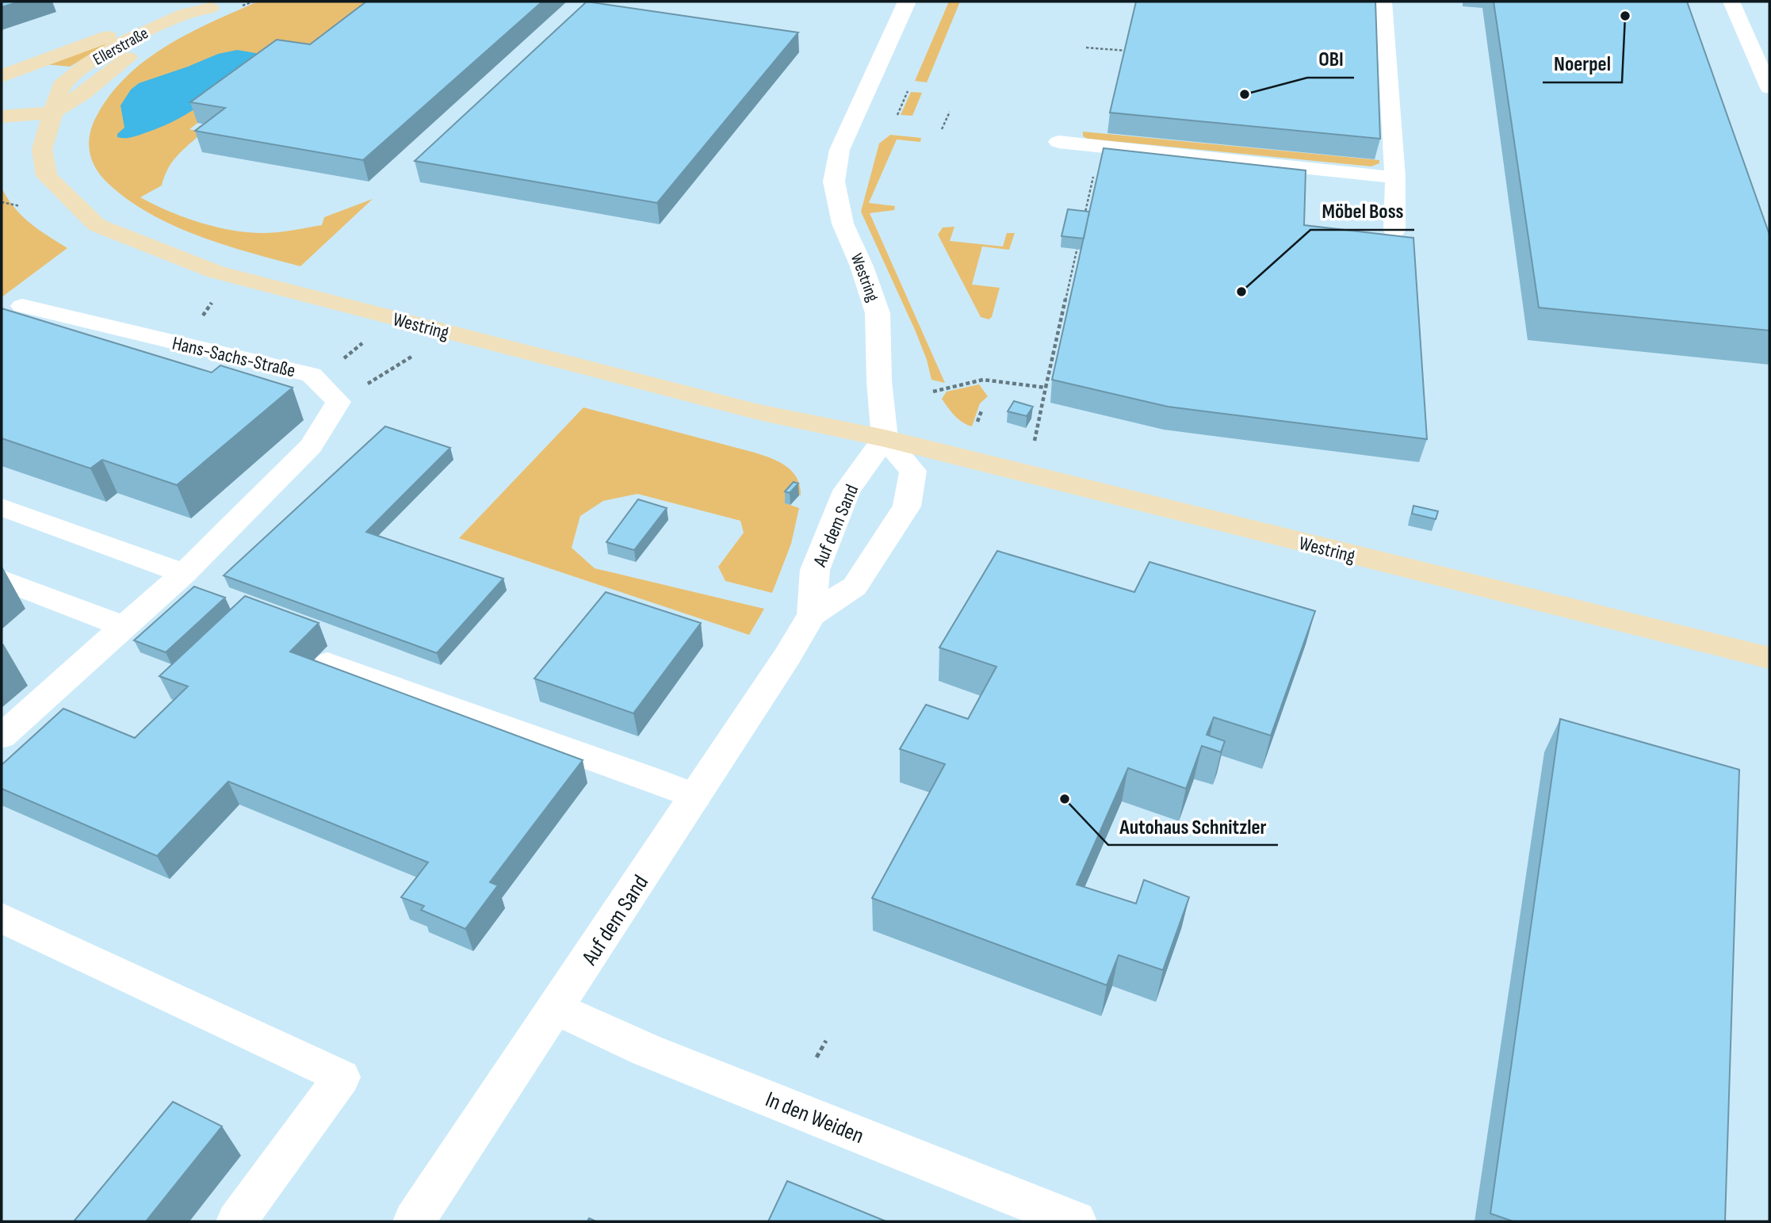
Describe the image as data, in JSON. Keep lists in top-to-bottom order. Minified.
{"streets":{"main road":["Ellerstraße","Westring"],"street":["Auf dem Sand","In den Weiden"],"lane":["Hans-Sachs-Straße"]},"crossings":[["Ellerstraße","Westring"],["Westring","Auf dem Sand"],["Auf dem Sand","In den Weiden"]],"places":["Noerpel","OBI","Möbel Boss","Autohaus Schnitzler"]}
